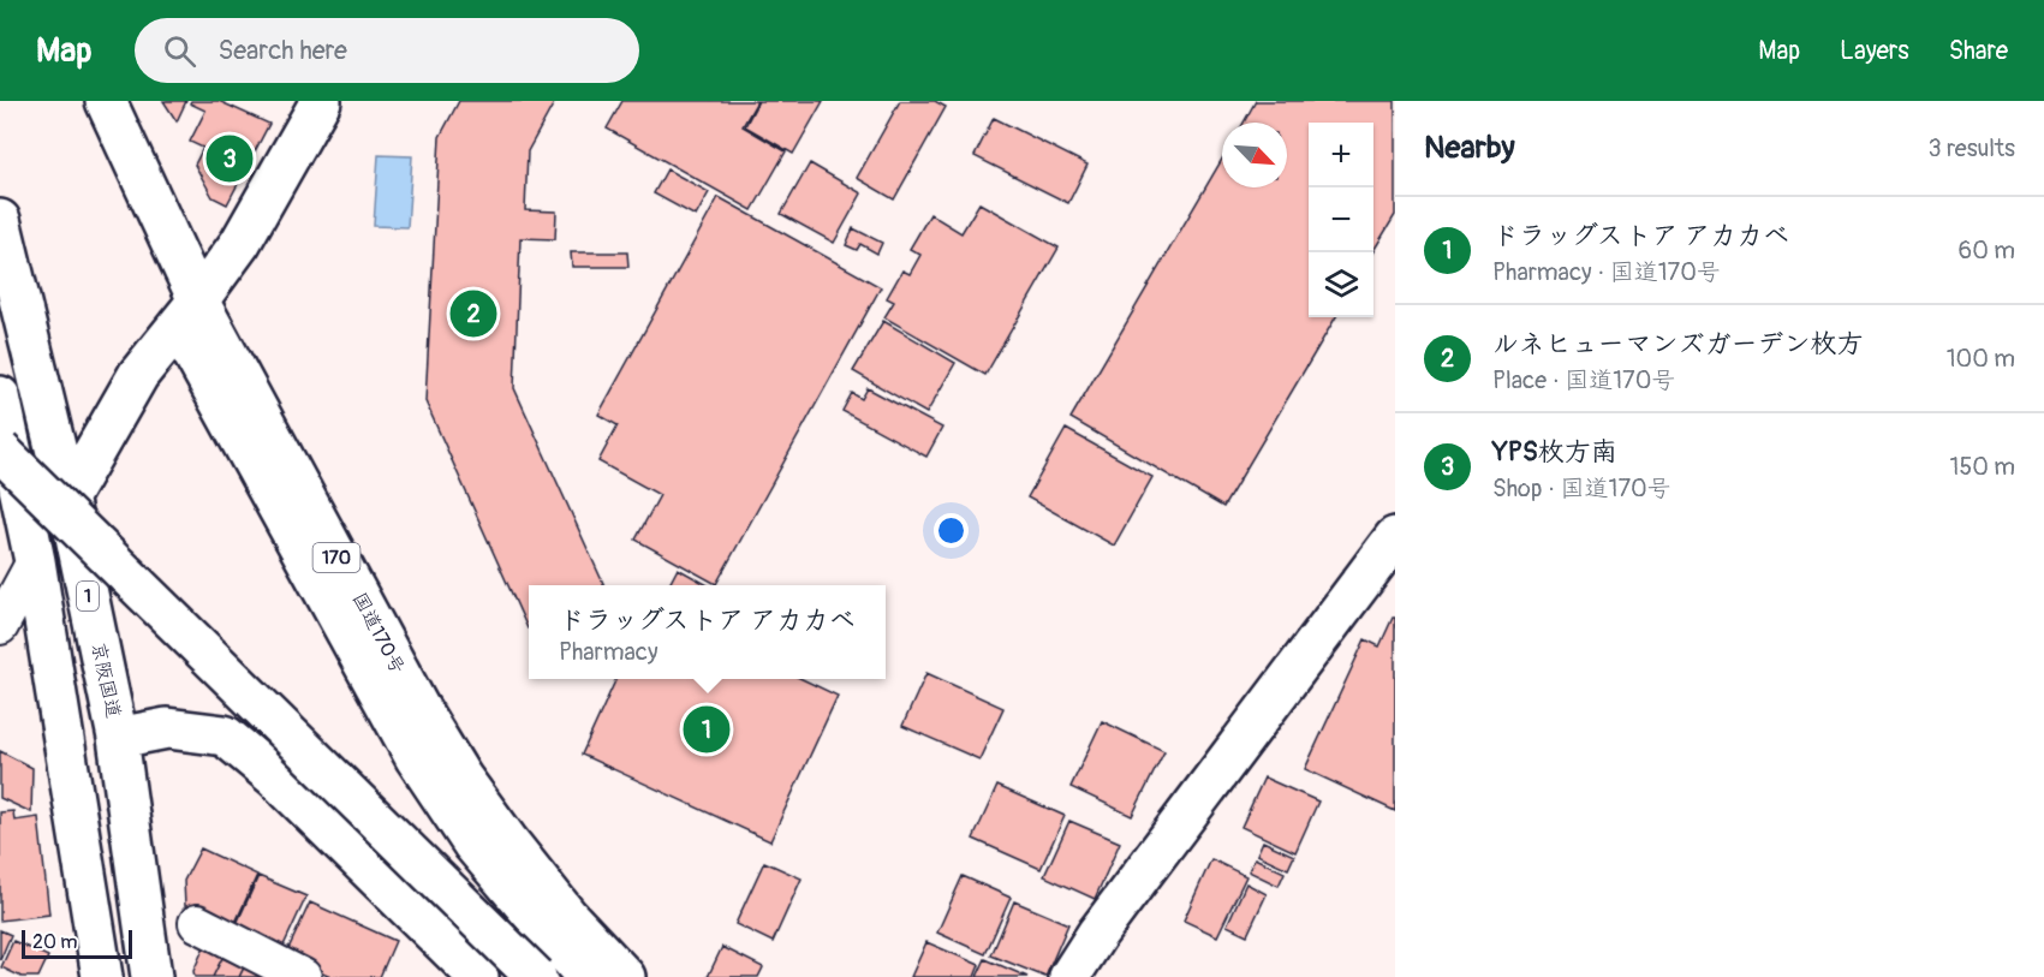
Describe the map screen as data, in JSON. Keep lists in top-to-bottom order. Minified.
{"streets":{"main road":["170","1","国道170号","京阪国道"]},"crossings":[["170","国道170号"]],"scale_bar":"20 m","north":"bottom right","page":{"header":"Map","search":"Search here","nav":["Map","Layers","Share"],"heading":["Nearby","3 results"],"map_buttons":["+","−"],"pins":["3","2","1"],"list":[{"mark":"1","name":"ドラッグストア アカカベ","note":"Pharmacy · 国道170号","value":"60 m"},{"mark":"2","name":"ルネヒューマンズガーデン枚方","note":"Place · 国道170号","value":"100 m"},{"mark":"3","name":"YPS枚方南","note":"Shop · 国道170号","value":"150 m"}],"popup":["ドラッグストア アカカベ","Pharmacy"],"scale":"20 m"}}
